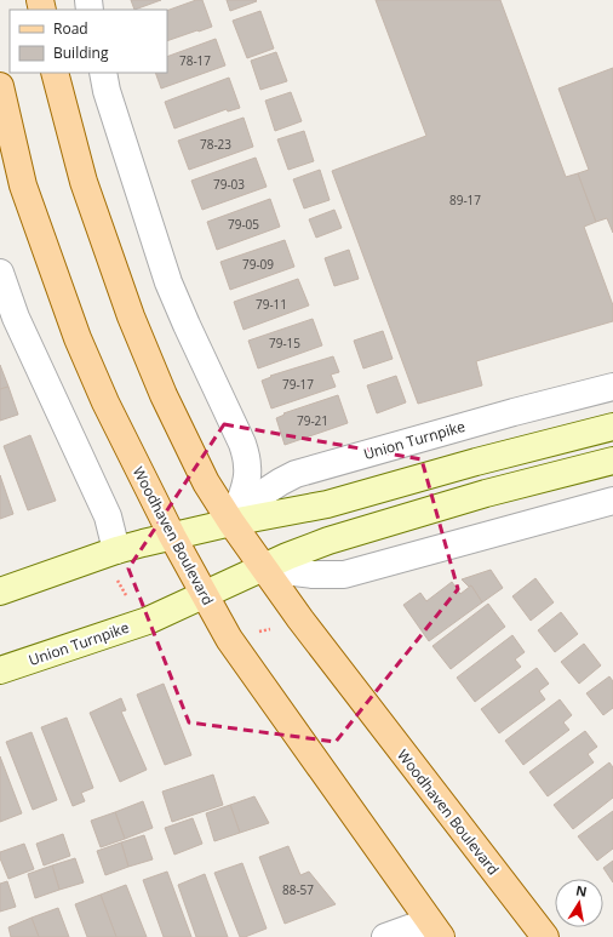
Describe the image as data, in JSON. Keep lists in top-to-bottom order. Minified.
{"streets":{"main road":["Union Turnpike","Woodhaven Boulevard"]},"crossings":[["Union Turnpike","Woodhaven Boulevard"]],"house_numbers":["78-17","78-23","79-03","89-17","79-05","79-09","79-11","79-15","79-17","79-21","88-57"],"legend":["Road","Building"],"north":"top"}
